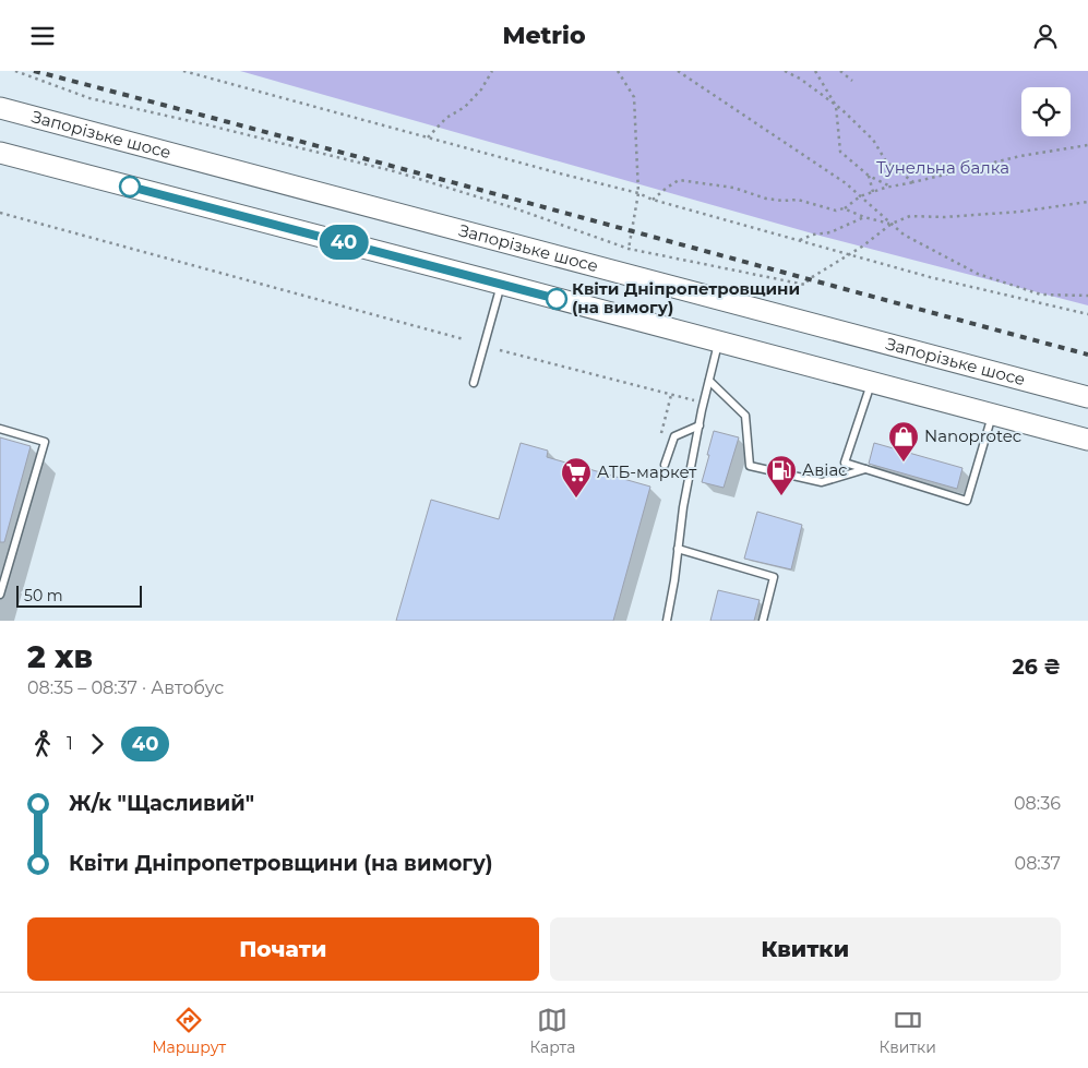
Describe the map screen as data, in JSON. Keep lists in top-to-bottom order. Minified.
{"streets":{"main road":["Запорізьке шосе"]},"parks":["Тунельна балка"],"places":{"other":["Квіти Дніпропетровщини (на вимогу)"],"shop":["Nanoprotec"],"fuel station":["Авіас"],"supermarket":["АТБ-маркет"]},"lines":["bus line 40"],"scale_bar":"50 m","page":{"header":"Metrio","on_map":"40","scale":"50 m","heading":["2 хв","08:35 – 08:37 · Автобус","26 ₴"],"legs":["1","40"],"list":[{"name":"Ж/к \"Щасливий\"","value":"08:36"},{"name":"Квіти Дніпропетровщини (на вимогу)","value":"08:37"}],"buttons":["Почати","Квитки"],"tabs":["Маршрут","Карта","Квитки"]}}
